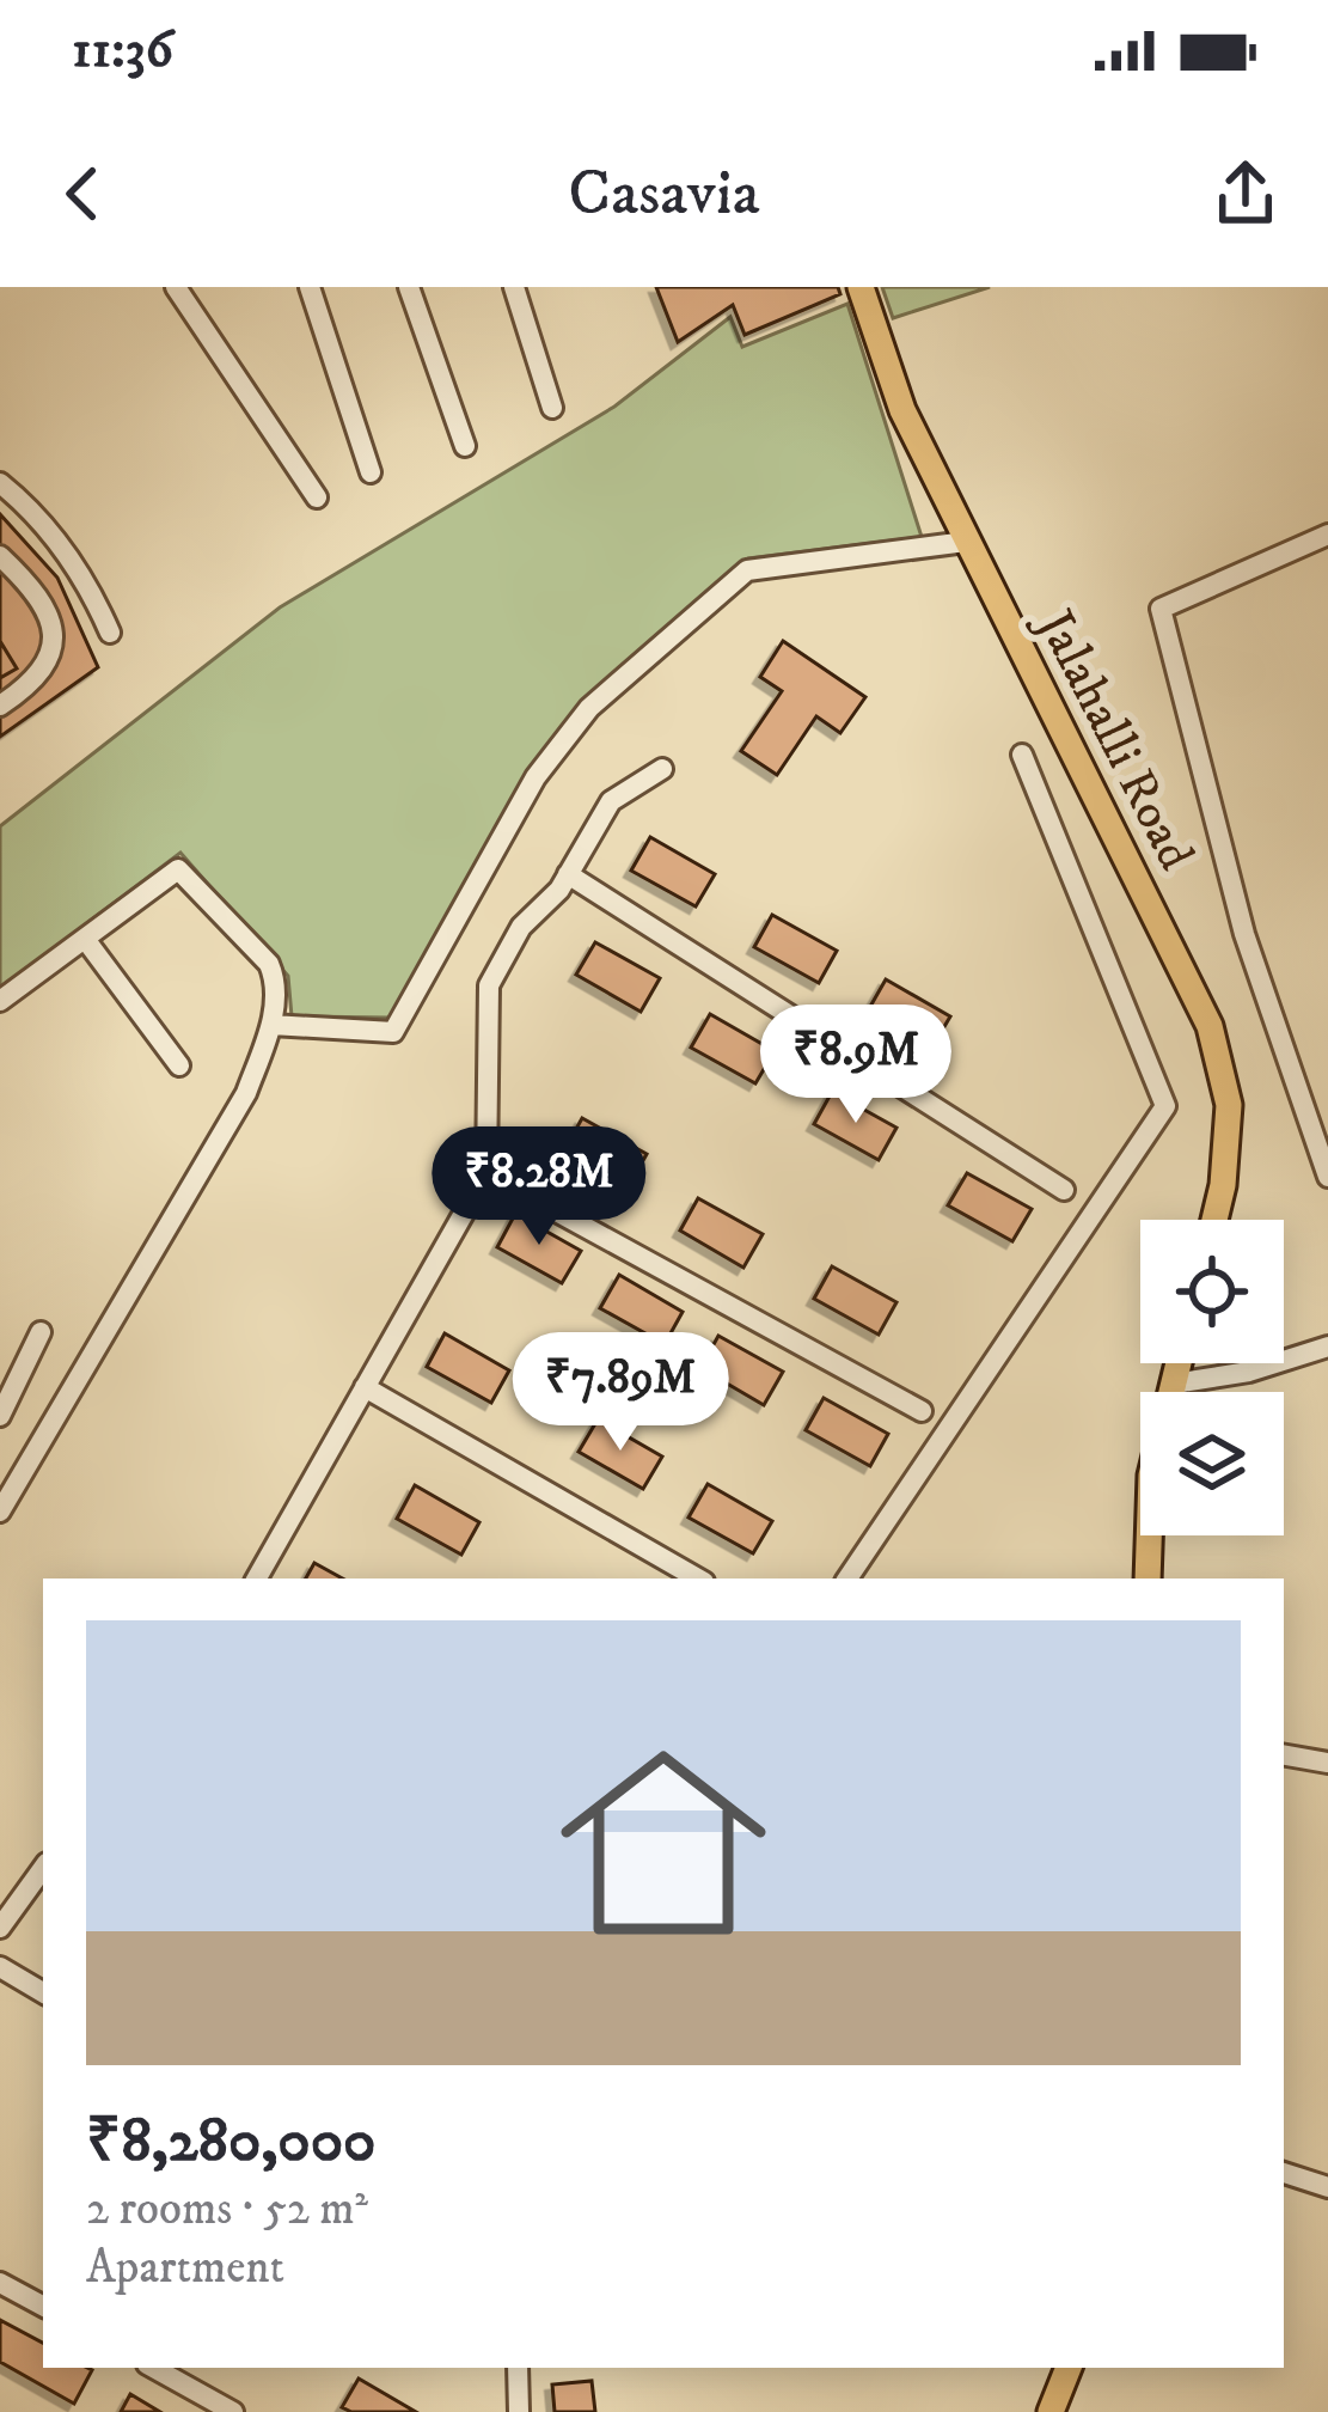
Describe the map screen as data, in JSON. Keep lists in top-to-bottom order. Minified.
{"streets":{"main road":["Jalahalli Road"]},"page":{"status":"11:36","header":"Casavia","price":["₹8.9M","₹8.28M","₹7.89M"],"list":[{"name":"₹8,280,000","note":"2 rooms · 52 m² · Apartment"}]}}
